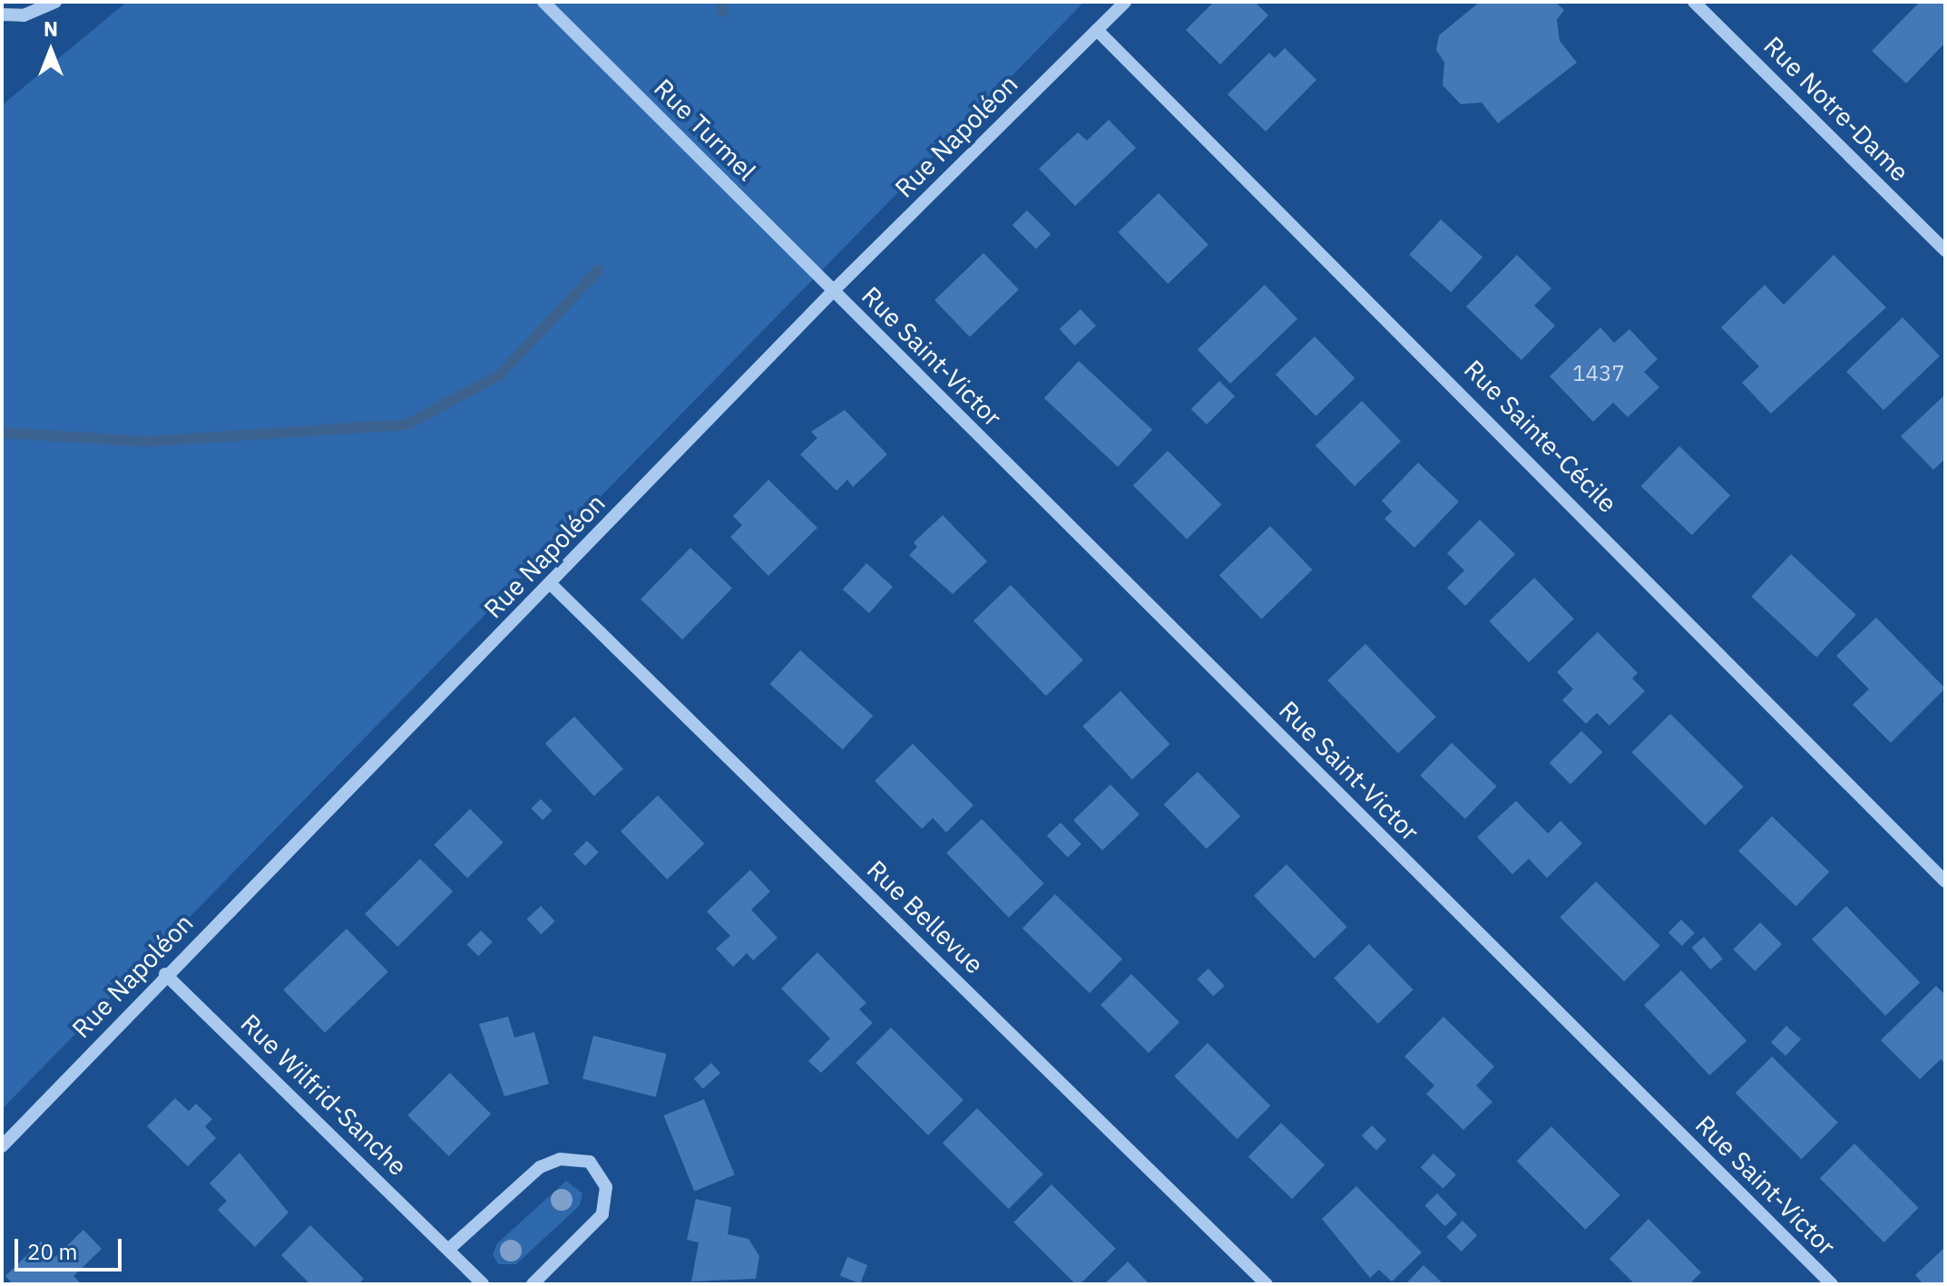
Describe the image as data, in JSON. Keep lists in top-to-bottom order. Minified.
{"streets":{"street":["Rue Notre-Dame","Rue Turmel","Rue Napoléon","Rue Saint-Victor","Rue Sainte-Cécile","Rue Bellevue","Rue Wilfrid-Sanche"]},"crossings":[["Rue Turmel","Rue Napoléon"],["Rue Turmel","Rue Saint-Victor"],["Rue Napoléon","Rue Saint-Victor"],["Rue Napoléon","Rue Sainte-Cécile"],["Rue Napoléon","Rue Bellevue"],["Rue Napoléon","Rue Wilfrid-Sanche"]],"house_numbers":["1437"],"scale_bar":"20 m","north":"top"}
